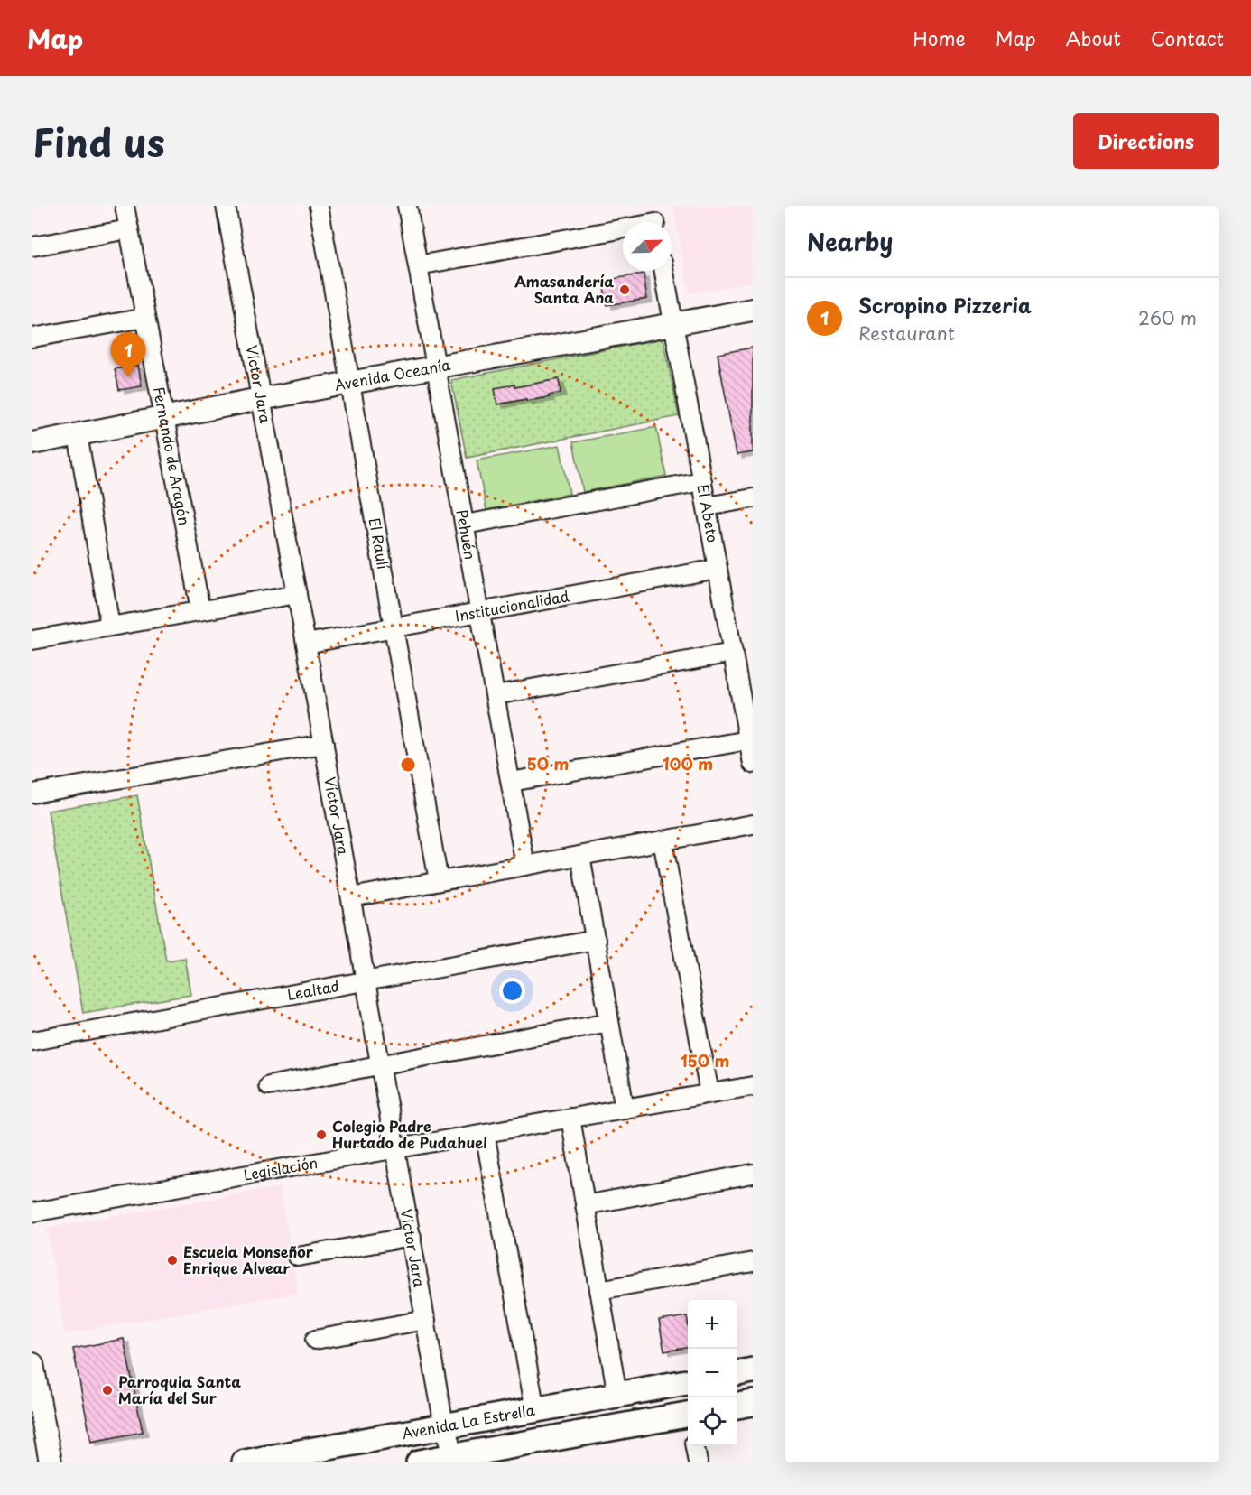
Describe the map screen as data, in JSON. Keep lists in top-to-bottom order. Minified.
{"streets":{"main road":["Avenida La Estrella"],"street":["Avenida Oceanía","Víctor Jara","Fernando de Aragón","El Abeto","Pehuén","El Raulí","Institucionalidad","Lealtad","Legislación"]},"crossings":[["Avenida Oceanía","Víctor Jara"],["Avenida Oceanía","Fernando de Aragón"],["Avenida Oceanía","El Abeto"],["Avenida Oceanía","Pehuén"],["Avenida Oceanía","El Raulí"],["Víctor Jara","Institucionalidad"],["Víctor Jara","Lealtad"],["Víctor Jara","Legislación"],["Víctor Jara","Avenida La Estrella"],["El Abeto","Institucionalidad"],["Pehuén","Institucionalidad"],["El Raulí","Institucionalidad"]],"places":["Amasandería Santa Ana","Colegio Padre Hurtado de Pudahuel","Escuela Monseñor Enrique Alvear","Parroquia Santa María del Sur"],"north":"top right","page":{"header":"Map","nav":["Home","Map","About","Contact"],"title":"Find us","buttons":"Directions","heading":"Nearby","list":[{"mark":"1","name":"Scropino Pizzeria","note":"Restaurant","value":"260 m"}],"pins":"1","map_buttons":["+","−"]},"rings":["50 m","100 m","150 m"]}
